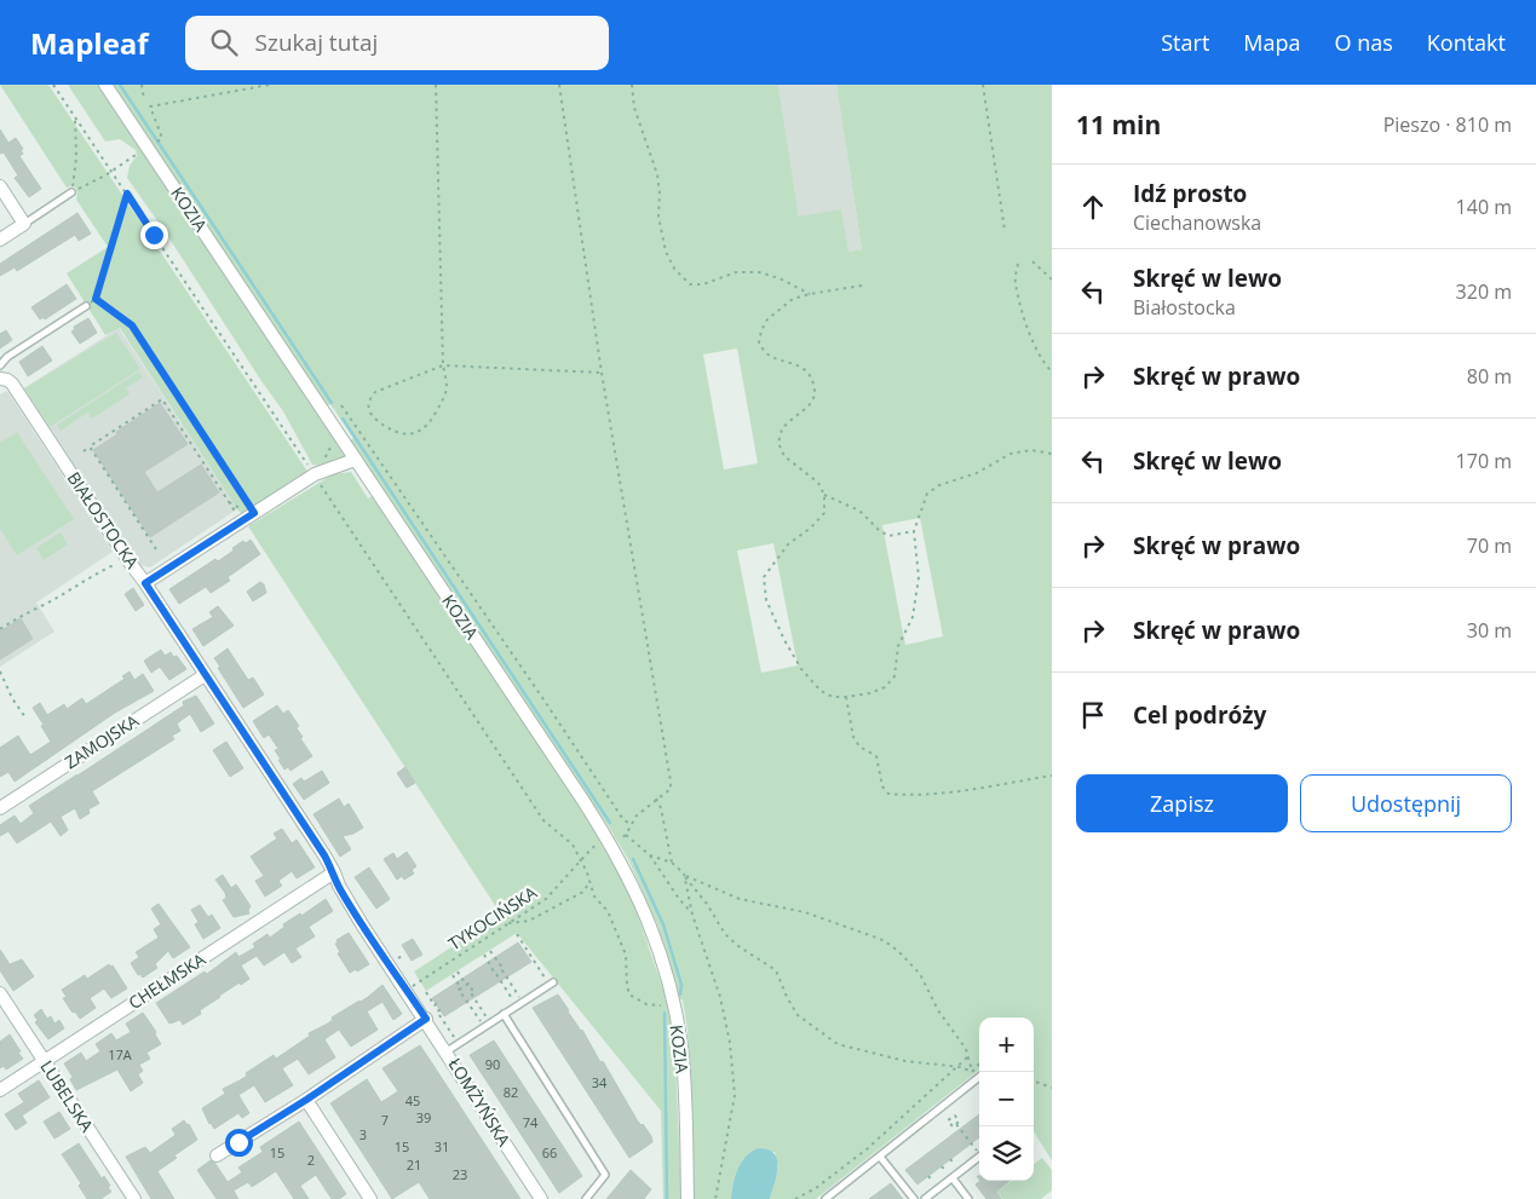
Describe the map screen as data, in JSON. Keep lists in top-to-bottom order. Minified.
{"streets":{"street":["KOZIA","BIAŁOSTOCKA","ZAMOJSKA","CHEŁMSKA","LUBELSKA","ŁOMŻYŃSKA"],"path":["TYKOCIŃSKA"]},"crossings":[["KOZIA","TYKOCIŃSKA"],["BIAŁOSTOCKA","ZAMOJSKA"],["BIAŁOSTOCKA","CHEŁMSKA"],["BIAŁOSTOCKA","ŁOMŻYŃSKA"],["CHEŁMSKA","LUBELSKA"]],"house_numbers":["17A","90","34","82","45","39","7","74","3","15","31","15","66","2","21","23"],"page":{"header":"Mapleaf","search":"Szukaj tutaj","nav":["Start","Mapa","O nas","Kontakt"],"heading":["11 min","Pieszo · 810 m"],"list":[["Idź prosto","Ciechanowska","140 m"],["Skręć w lewo","Białostocka","320 m"],["Skręć w prawo","80 m"],["Skręć w lewo","170 m"],["Skręć w prawo","70 m"],["Skręć w prawo","30 m"],"Cel podróży"],"buttons":["Zapisz","Udostępnij"],"map_buttons":["+","−"]}}
